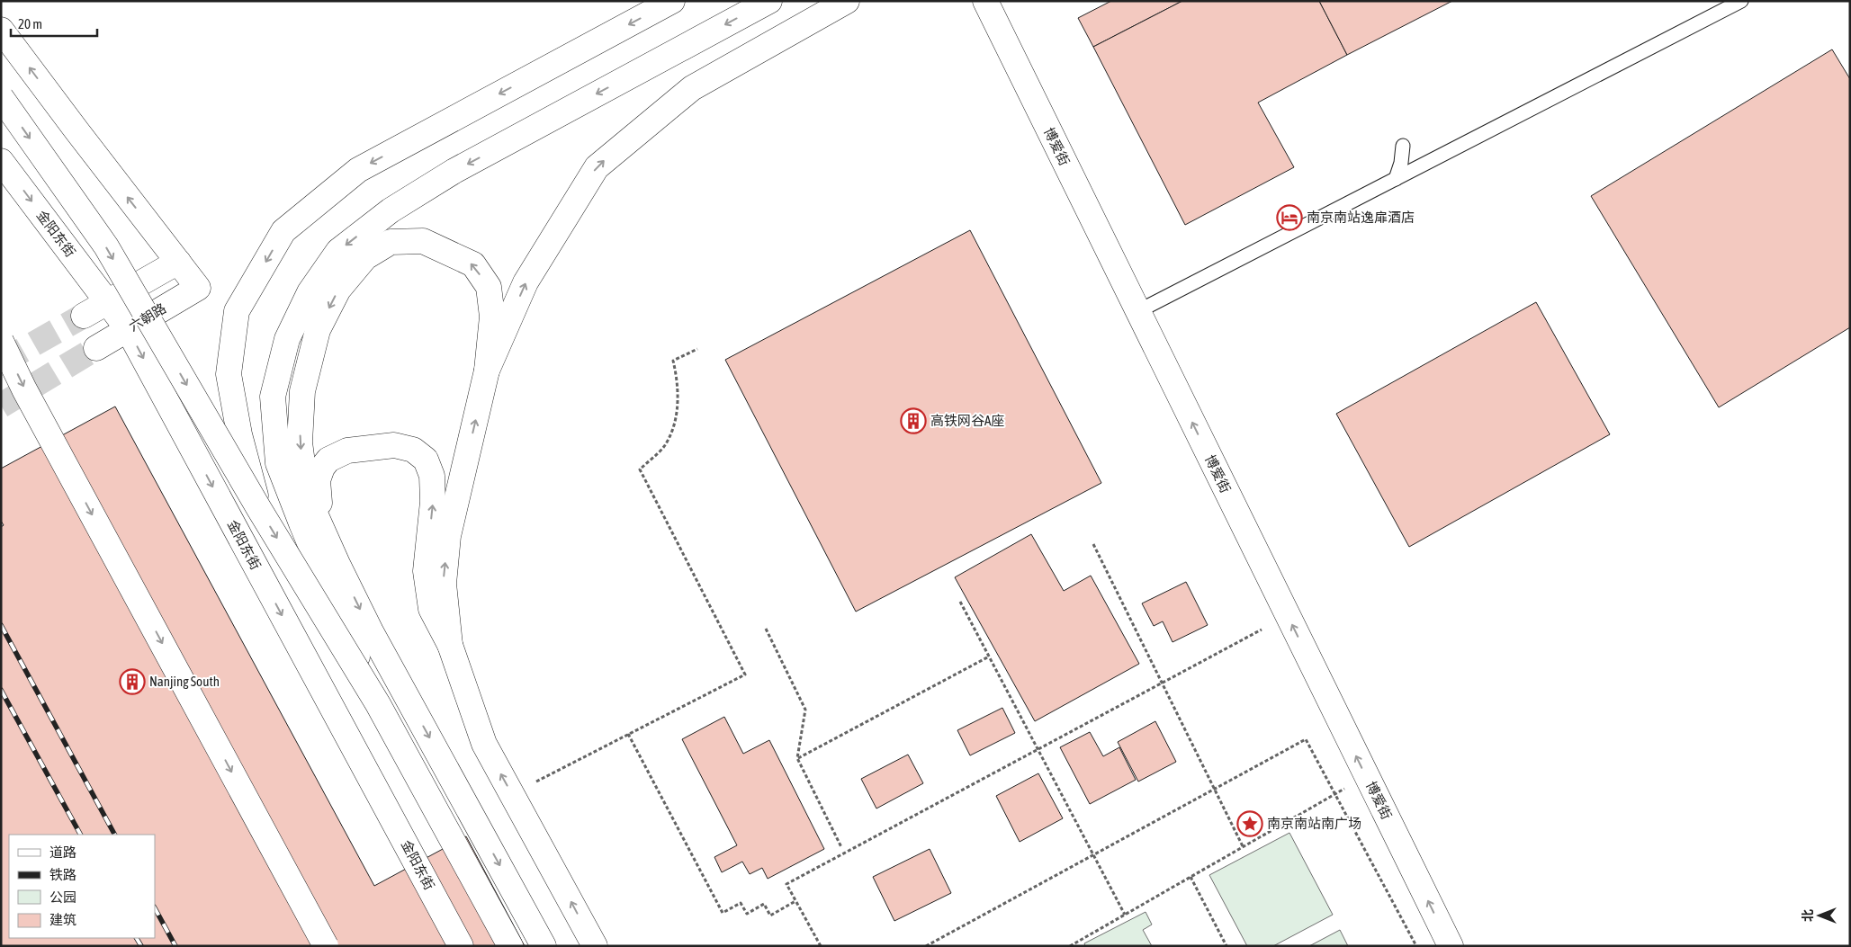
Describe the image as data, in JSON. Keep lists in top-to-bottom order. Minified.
{"streets":{"main road":["博爱街","金阳东街","六朝路"]},"crossings":[["金阳东街","六朝路"]],"one_way":["博爱街"],"places":{"hotel":["南京南站逸扉酒店"],"building":["高铁网谷A座","Nanjing South"],"place":["南京南站南广场"]},"legend":["道路","铁路","公园","建筑"],"scale_bar":"20 m","north":"left"}
